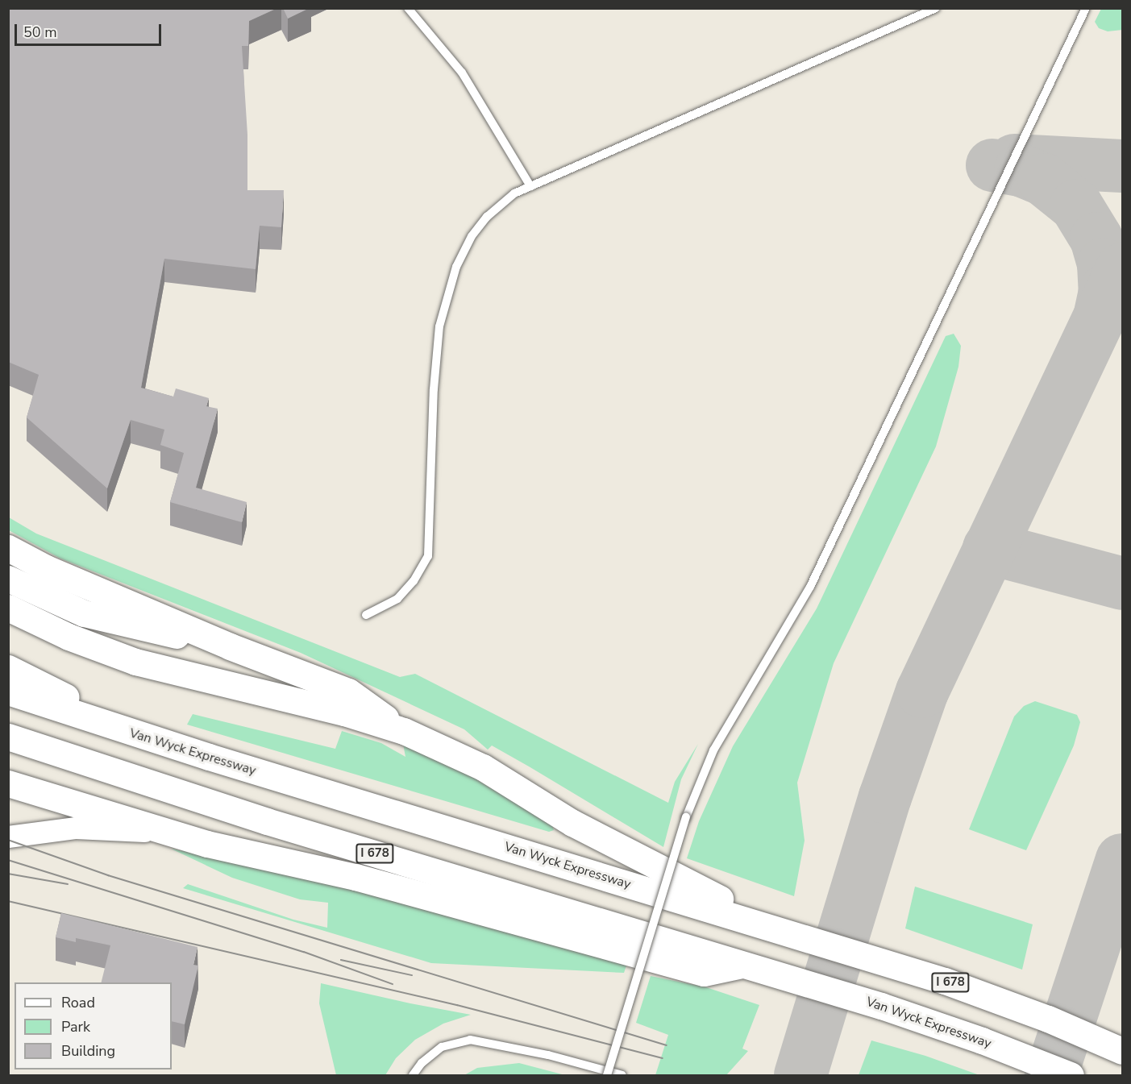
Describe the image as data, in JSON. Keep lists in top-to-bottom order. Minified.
{"streets":{"highway":["Van Wyck Expressway","I 678"]},"legend":["Road","Park","Building"],"scale_bar":"50 m"}
